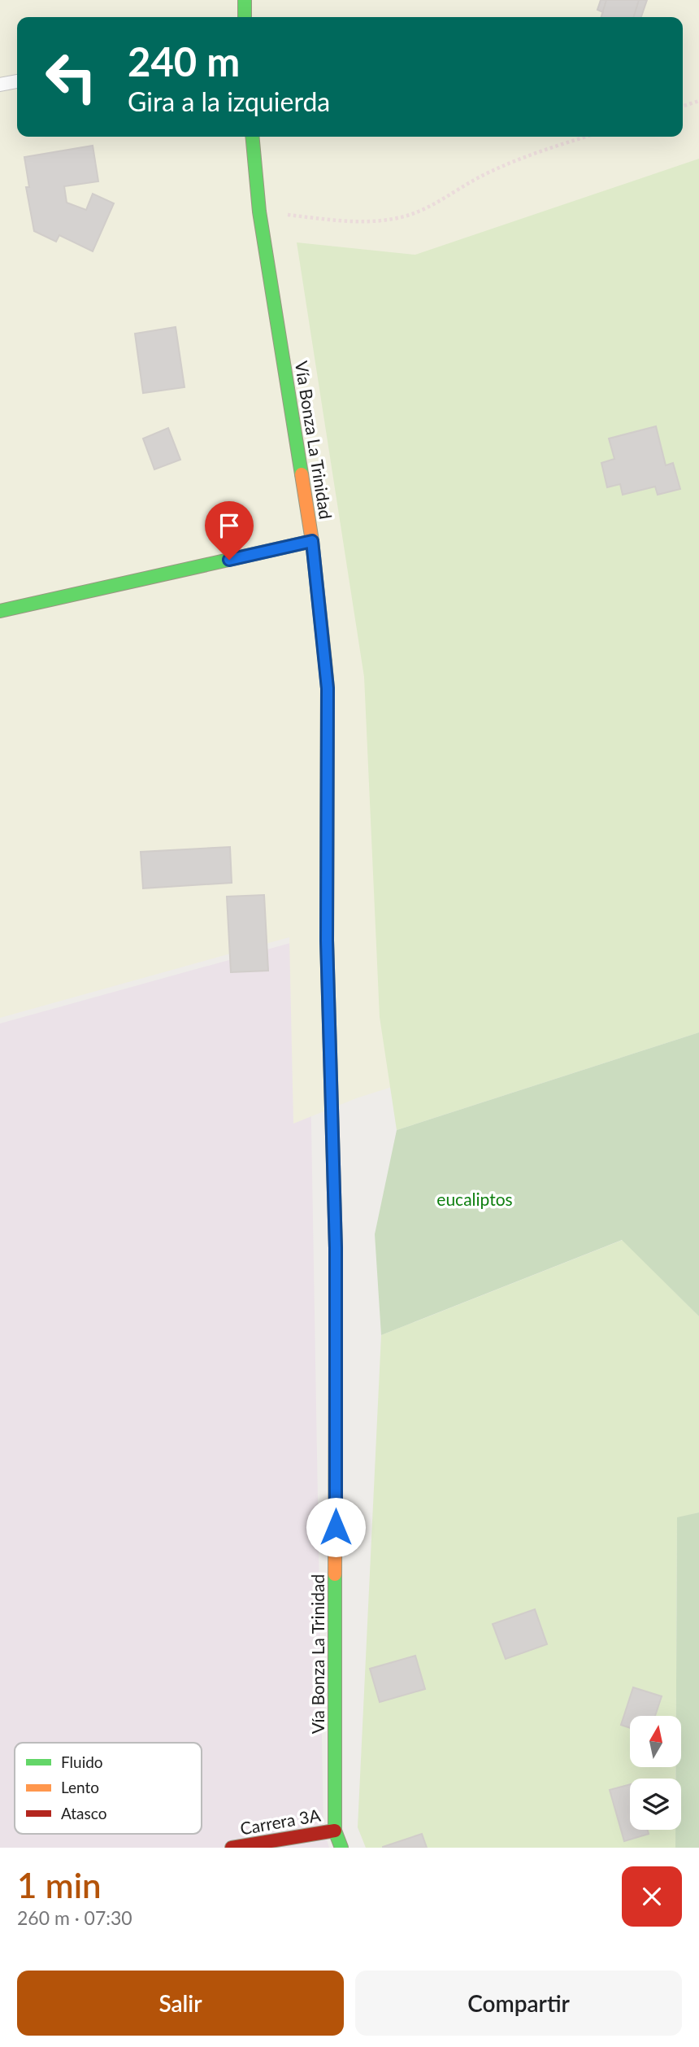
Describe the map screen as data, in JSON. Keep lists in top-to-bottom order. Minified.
{"streets":{"street":["Vía Bonza La Trinidad","Carrera 3A"]},"crossings":[["Vía Bonza La Trinidad","Carrera 3A"]],"parks":["eucaliptos"],"legend":["Fluido","Lento","Atasco"],"north":"top","page":{"turn":["240 m","Gira a la izquierda"],"heading":["1 min","260 m · 07:30"],"buttons":["Salir","Compartir"]}}
